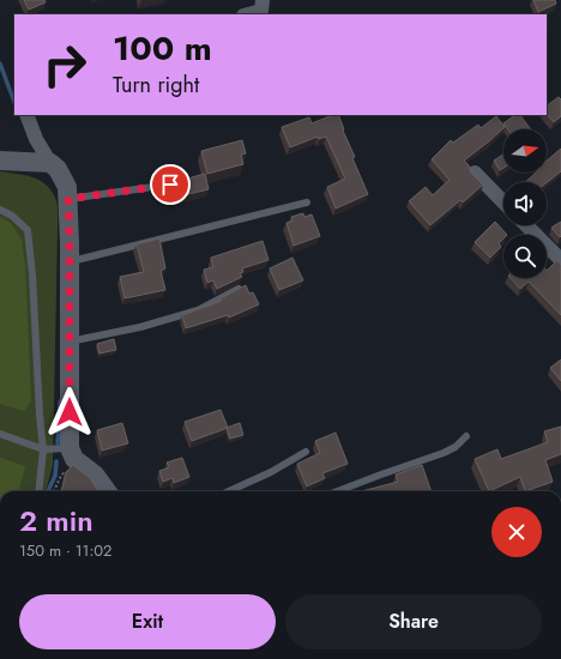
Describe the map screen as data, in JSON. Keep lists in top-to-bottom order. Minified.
{"north":"right","page":{"turn":["100 m","Turn right"],"heading":["2 min","150 m · 11:02"],"buttons":["Exit","Share"]}}
